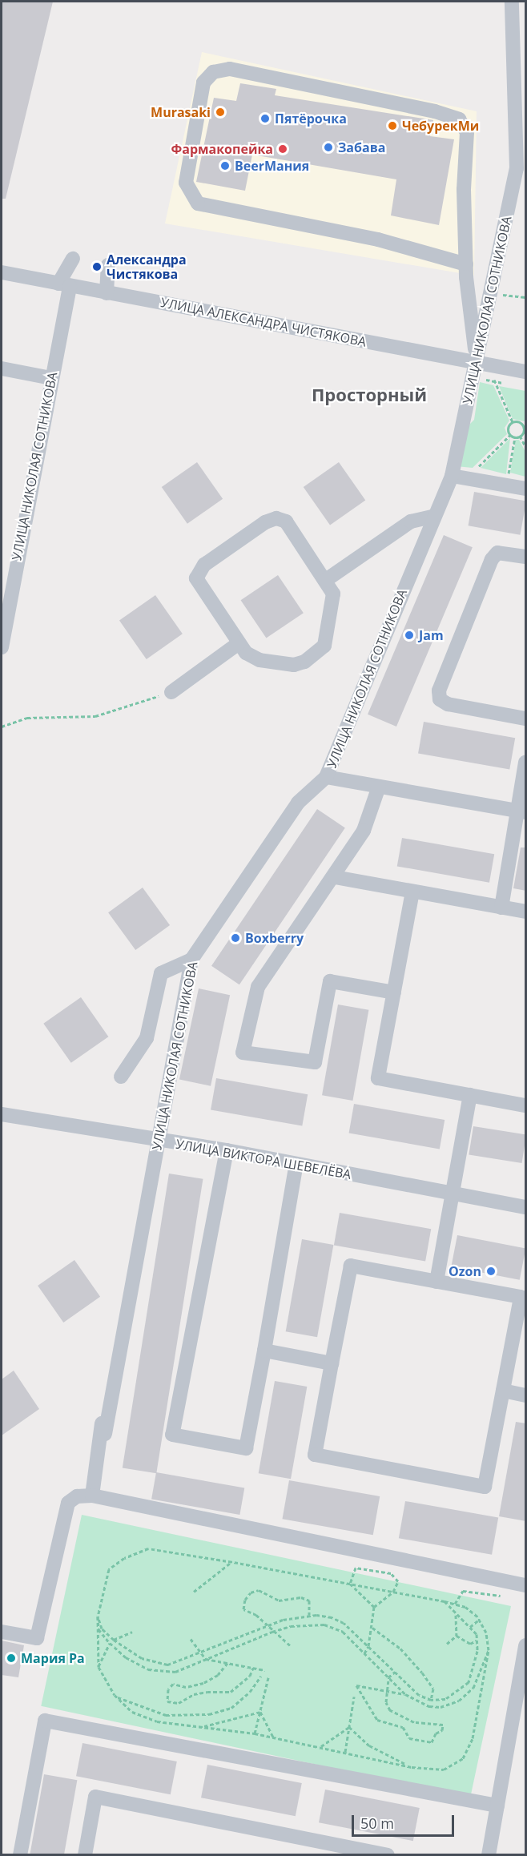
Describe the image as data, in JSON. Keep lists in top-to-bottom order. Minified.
{"streets":{"street":["УЛИЦА НИКОЛАЯ СОТНИКОВА","УЛИЦА АЛЕКСАНДРА ЧИСТЯКОВА","УЛИЦА ВИКТОРА ШЕВЕЛЁВА"]},"crossings":[["УЛИЦА НИКОЛАЯ СОТНИКОВА","УЛИЦА АЛЕКСАНДРА ЧИСТЯКОВА"],["УЛИЦА НИКОЛАЯ СОТНИКОВА","УЛИЦА ВИКТОРА ШЕВЕЛЁВА"]],"districts":["Просторный"],"places":["Murasaki","Пятёрочка","ЧебурекМи","Забава","Фармакопейка","BeerМания","Александра Чистякова","Jam","Boxberry","Ozon","Мария Ра"],"scale_bar":"50 m"}
